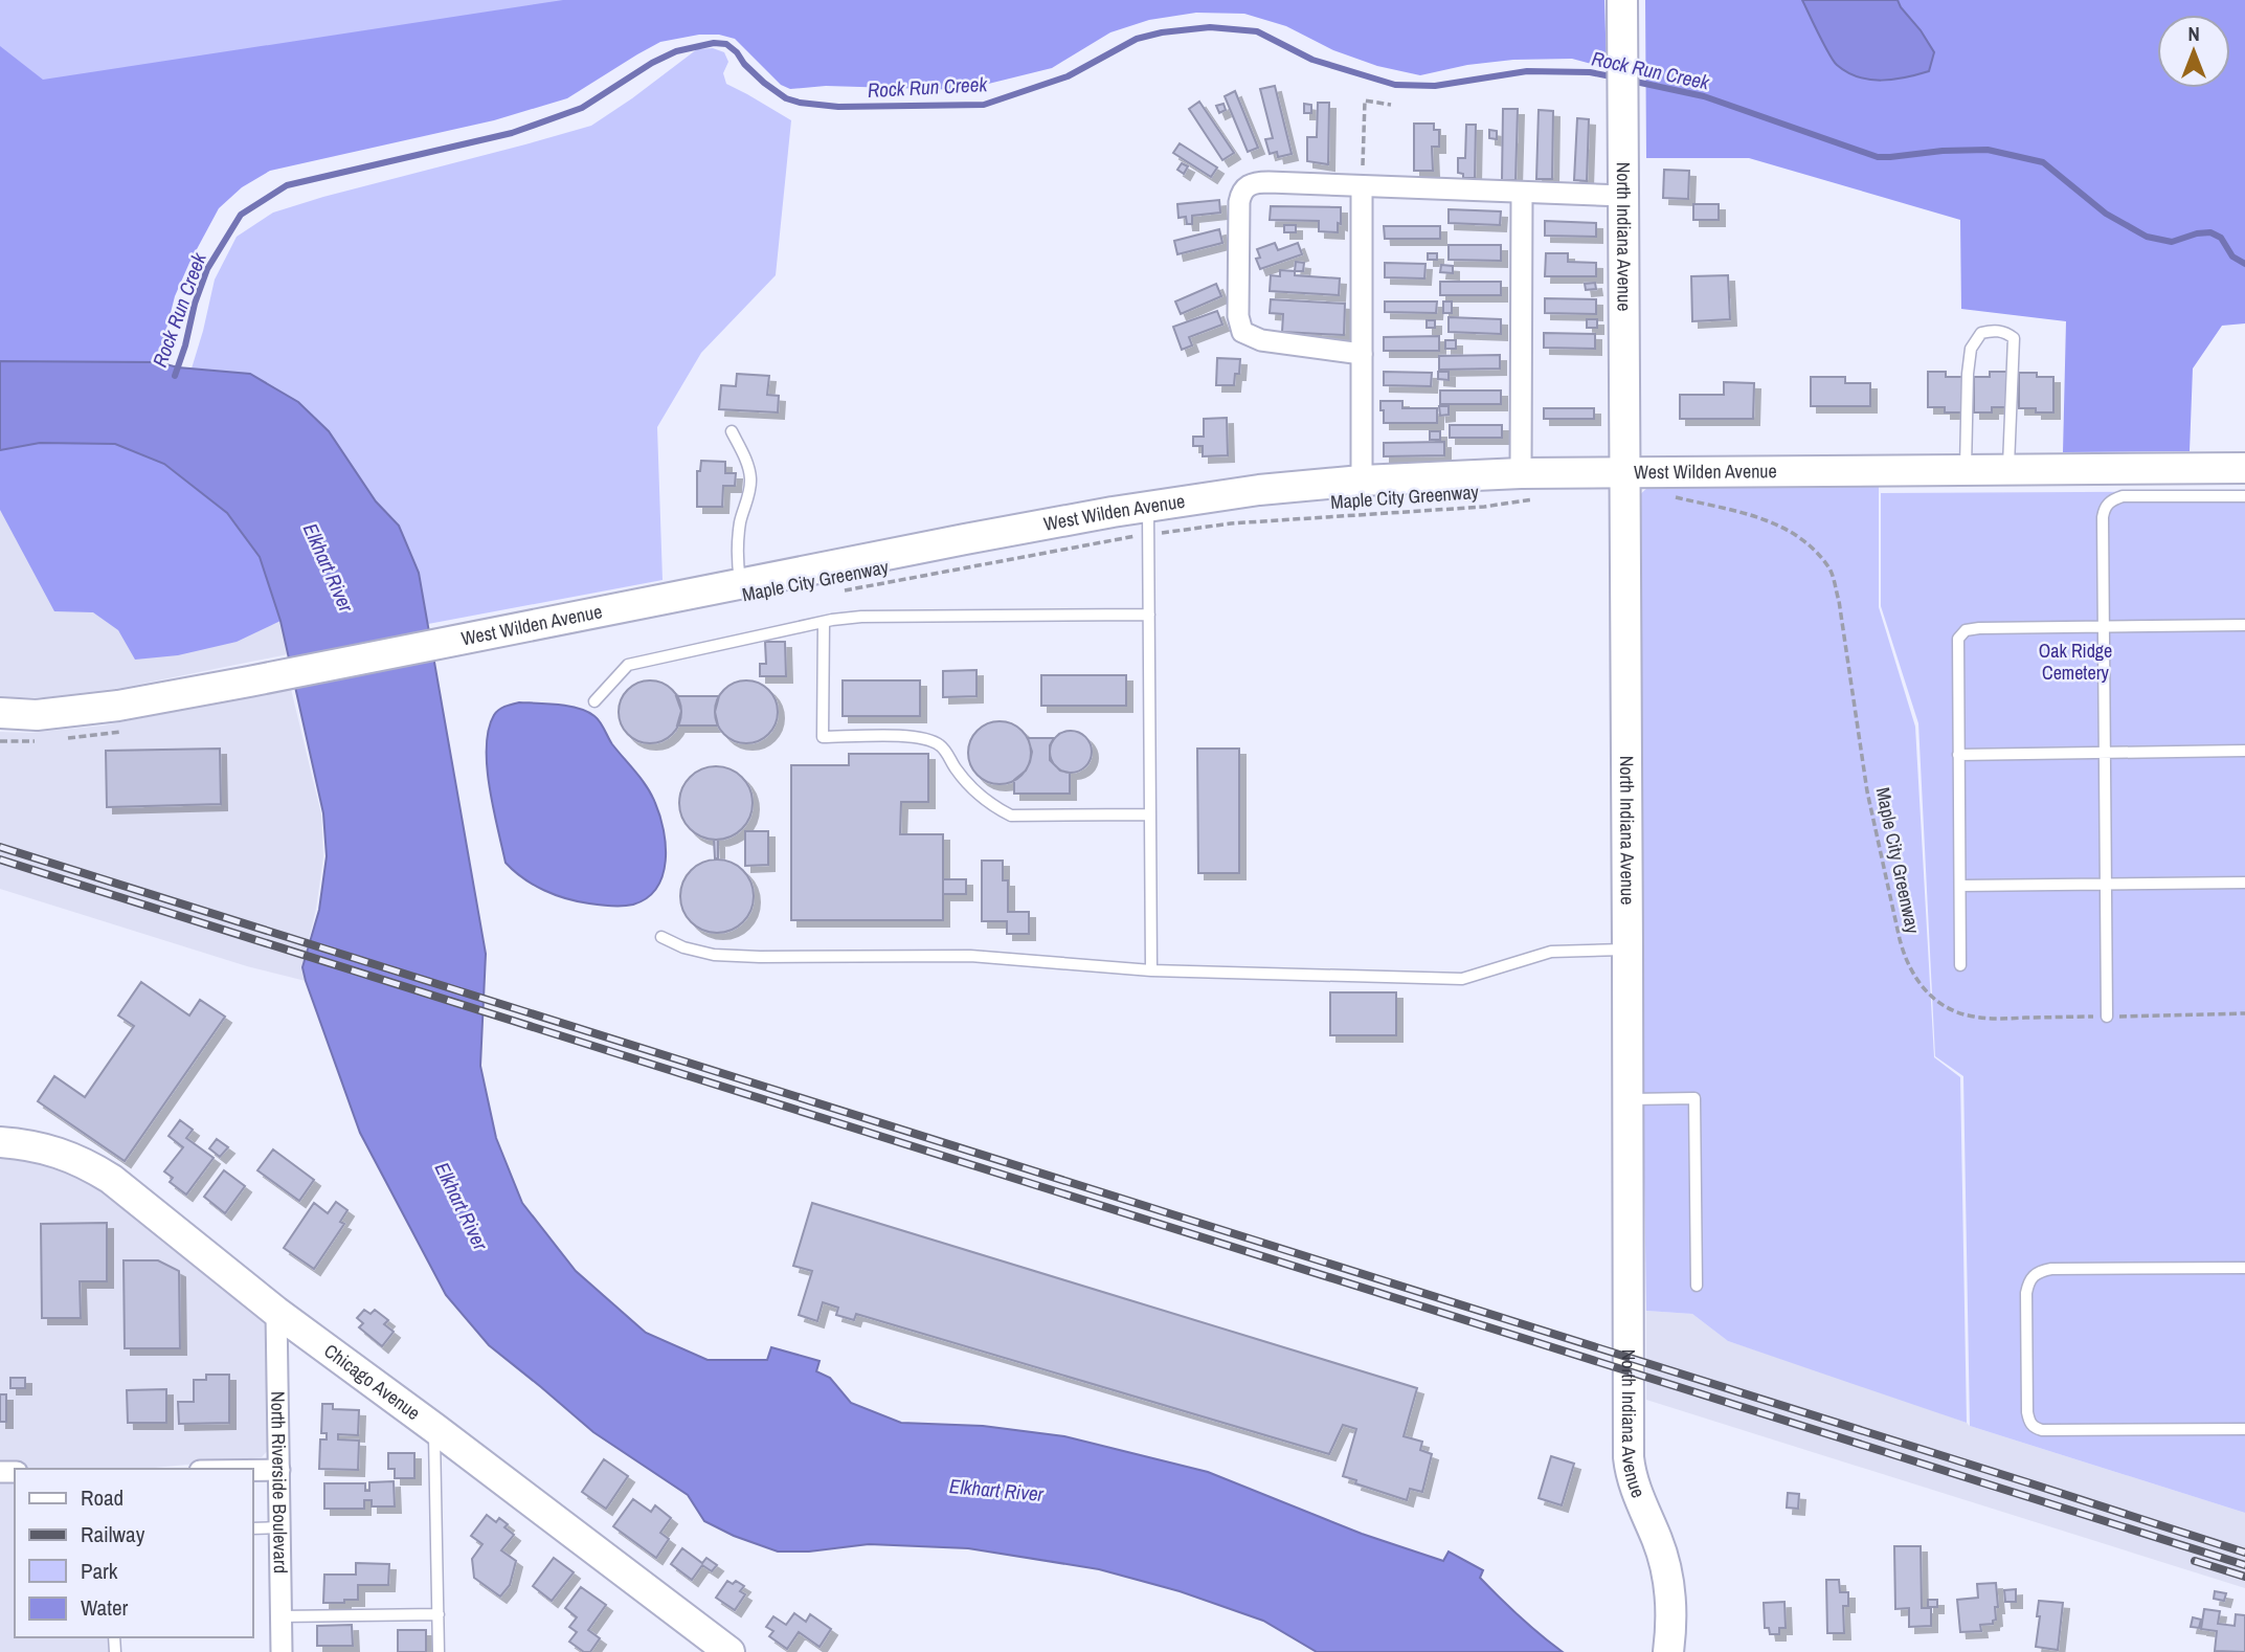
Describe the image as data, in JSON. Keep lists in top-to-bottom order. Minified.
{"streets":{"street":["North Indiana Avenue","West Wilden Avenue","Chicago Avenue","North Riverside Boulevard"],"path":["Maple City Greenway"]},"crossings":[["North Indiana Avenue","West Wilden Avenue"],["West Wilden Avenue","Maple City Greenway"],["Chicago Avenue","North Riverside Boulevard"]],"water":["Rock Run Creek","Elkhart River"],"parks":["Oak Ridge Cemetery"],"legend":["Road","Railway","Park","Water"],"north":"top"}
